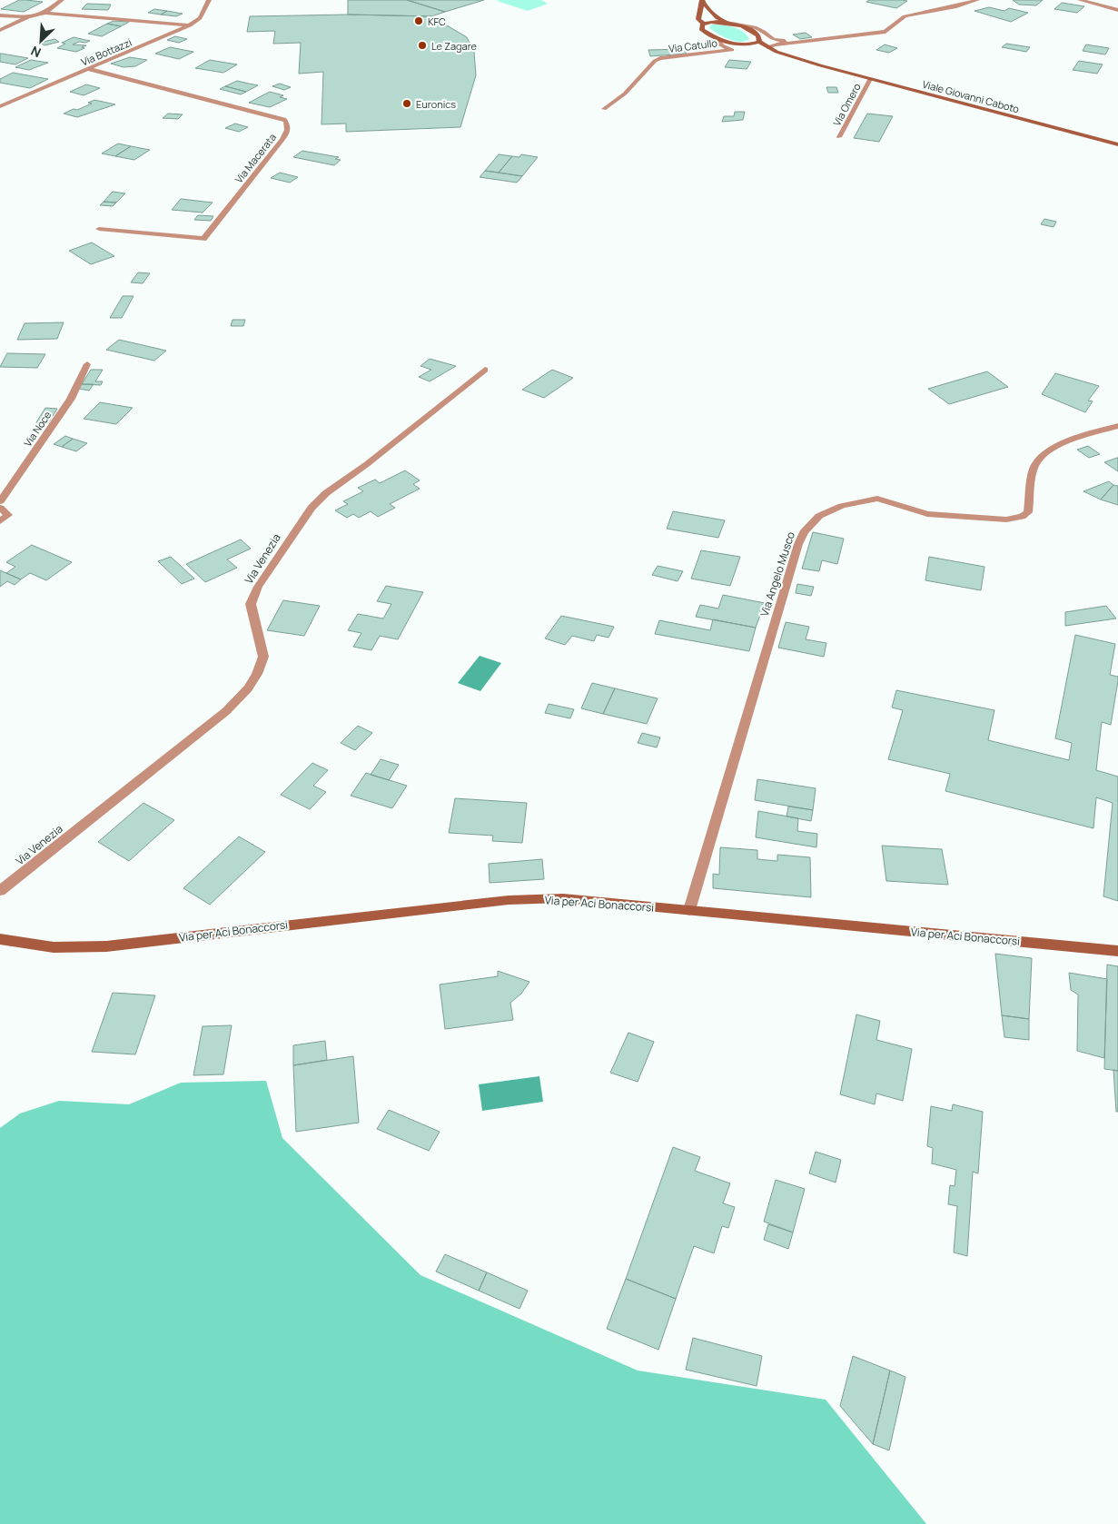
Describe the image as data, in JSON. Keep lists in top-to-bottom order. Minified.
{"streets":{"main road":["Viale Giovanni Caboto","Via per Aci Bonaccorsi"],"street":["Via Catullo","Via Bottazzi","Via Omero","Via Macerata","Via Noce","Via Venezia","Via Angelo Musco"]},"crossings":[["Via Bottazzi","Via Macerata"],["Viale Giovanni Caboto","Via Omero"],["Via Angelo Musco","Via per Aci Bonaccorsi"]],"places":["KFC","Le Zagare","Euronics"],"north":"bottom left"}
